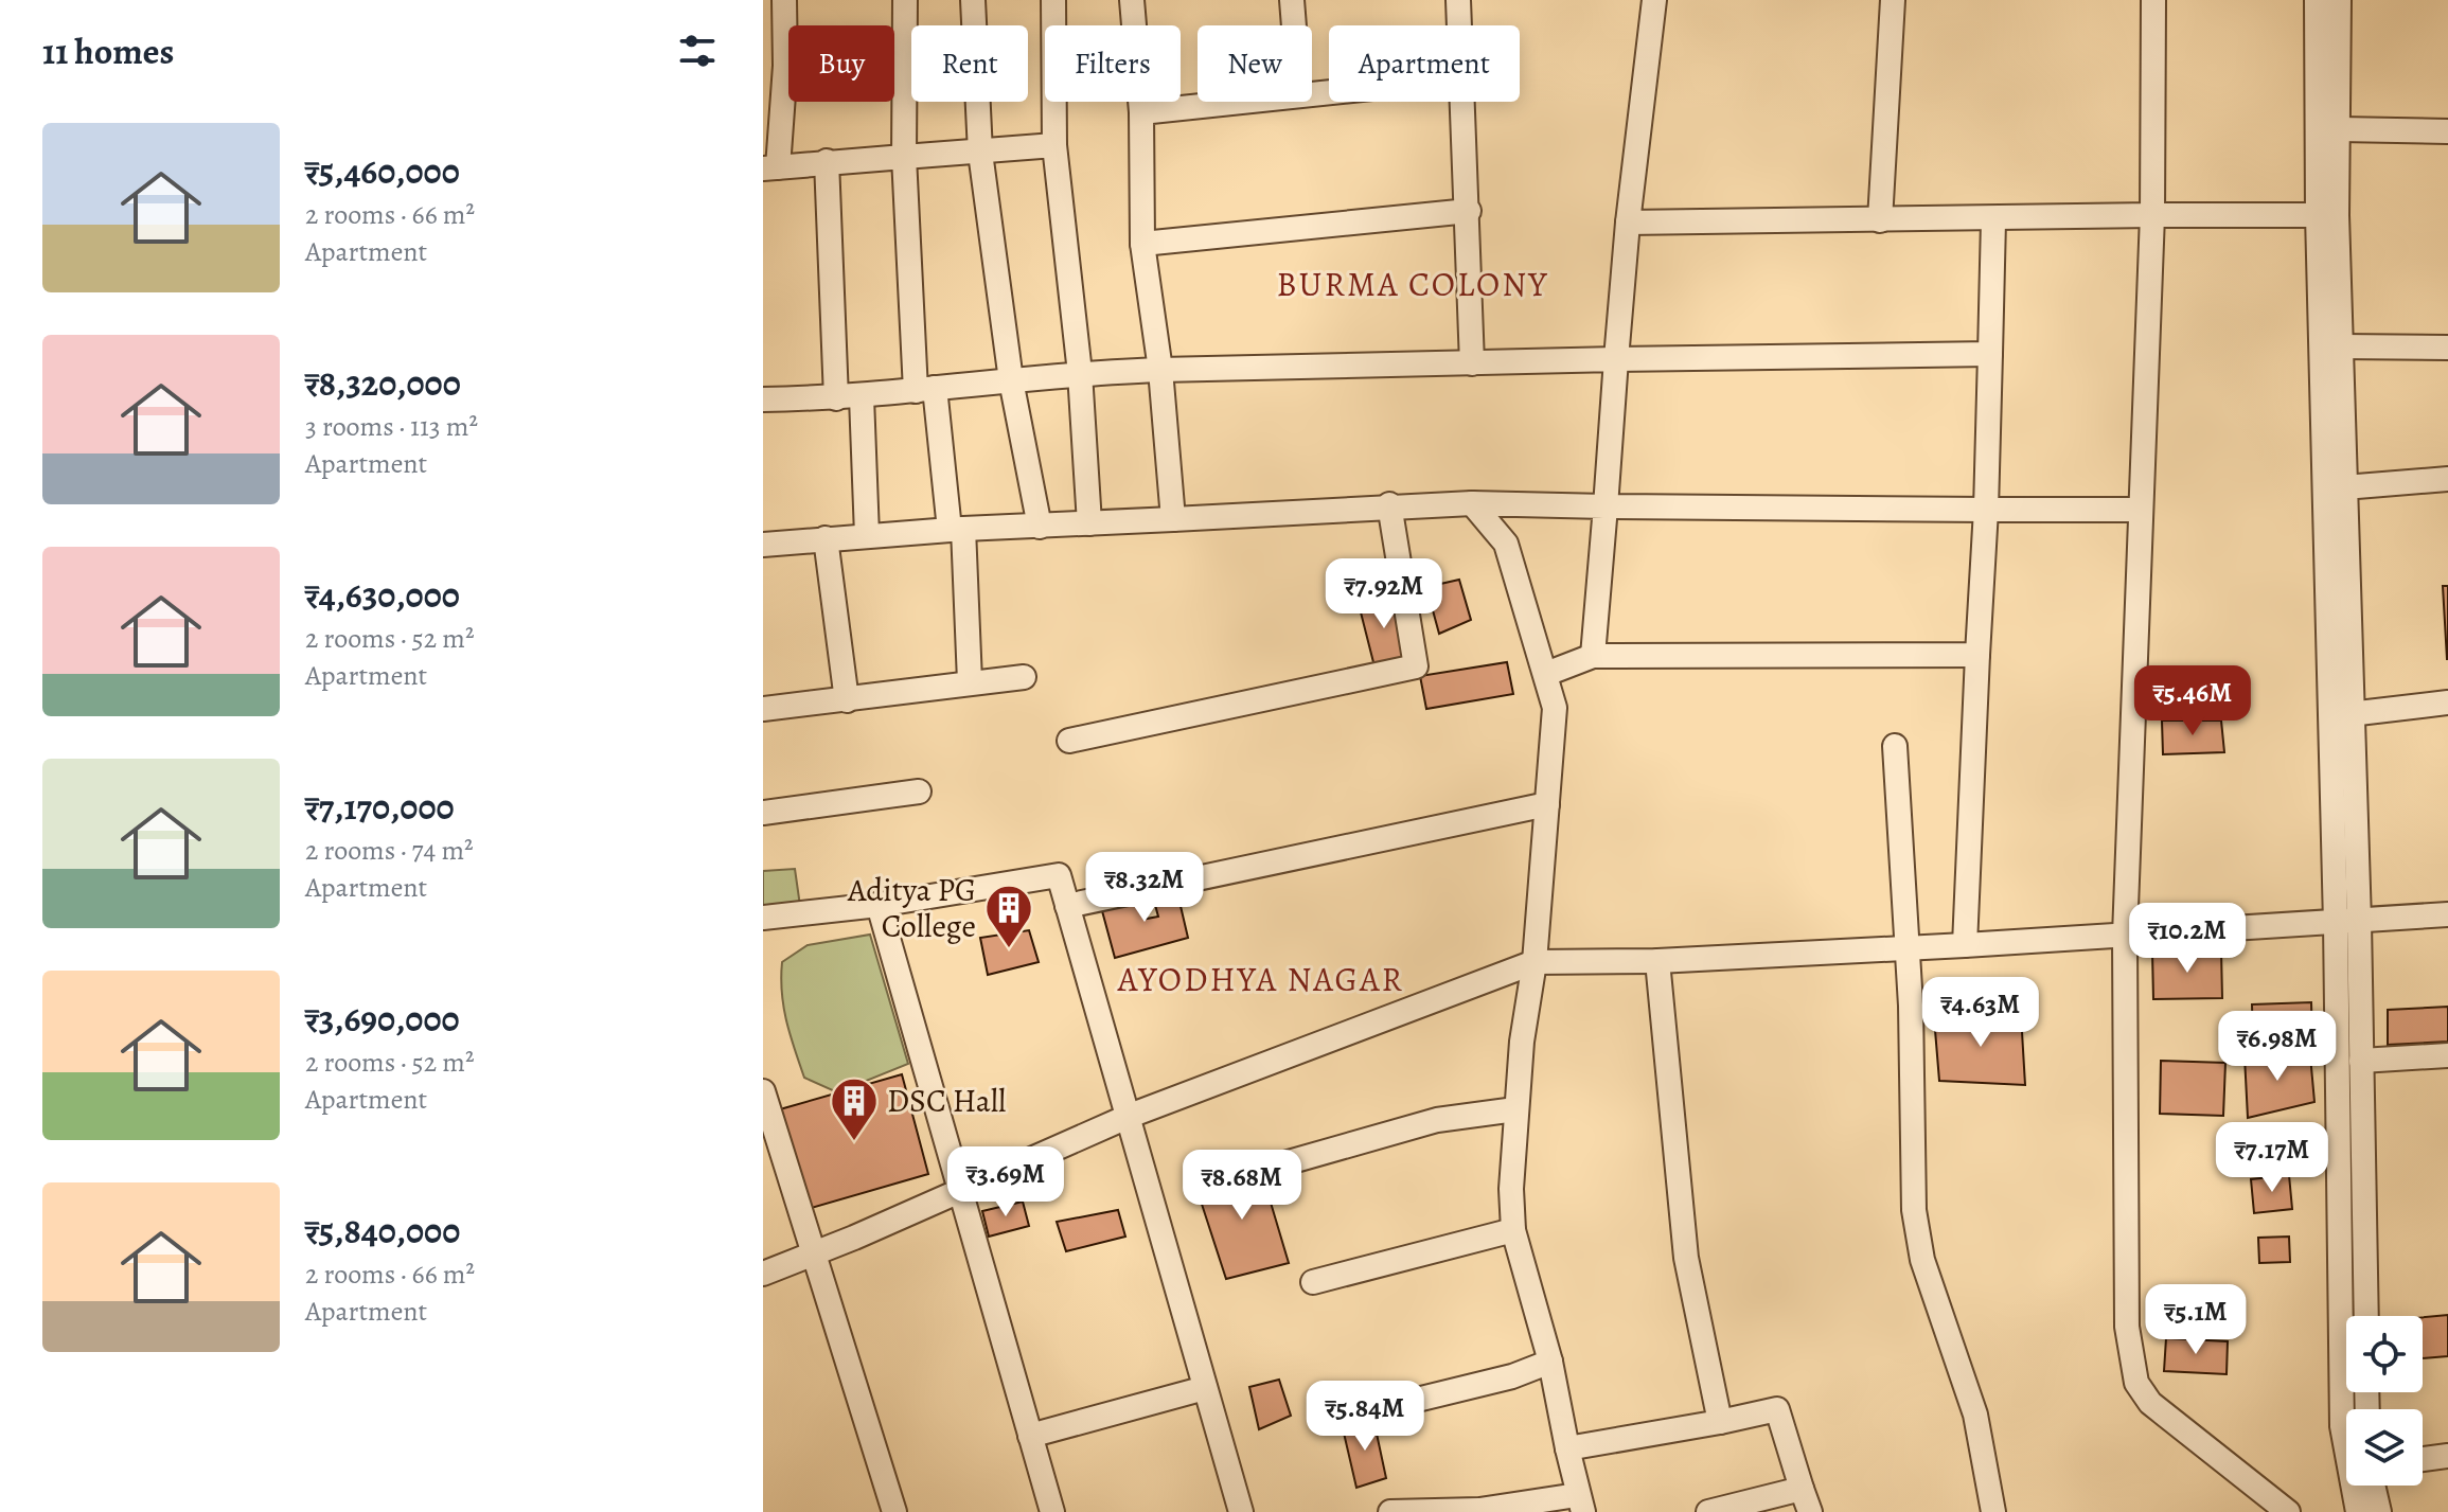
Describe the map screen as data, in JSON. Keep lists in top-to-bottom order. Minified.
{"districts":["BURMA COLONY","AYODHYA NAGAR"],"places":{"building":["Aditya PG College","DSC Hall"]},"page":{"heading":"11 homes","chip":["Buy","Rent","Filters","New","Apartment"],"list":[{"name":"₹5,460,000","note":"2 rooms · 66 m² · Apartment"},{"name":"₹8,320,000","note":"3 rooms · 113 m² · Apartment"},{"name":"₹4,630,000","note":"2 rooms · 52 m² · Apartment"},{"name":"₹7,170,000","note":"2 rooms · 74 m² · Apartment"},{"name":"₹3,690,000","note":"2 rooms · 52 m² · Apartment"},{"name":"₹5,840,000","note":"2 rooms · 66 m² · Apartment"}],"price":["₹7.92M","₹5.46M","₹8.32M","₹10.2M","₹4.63M","₹6.98M","₹7.17M","₹3.69M","₹8.68M","₹5.1M","₹5.84M"]}}
